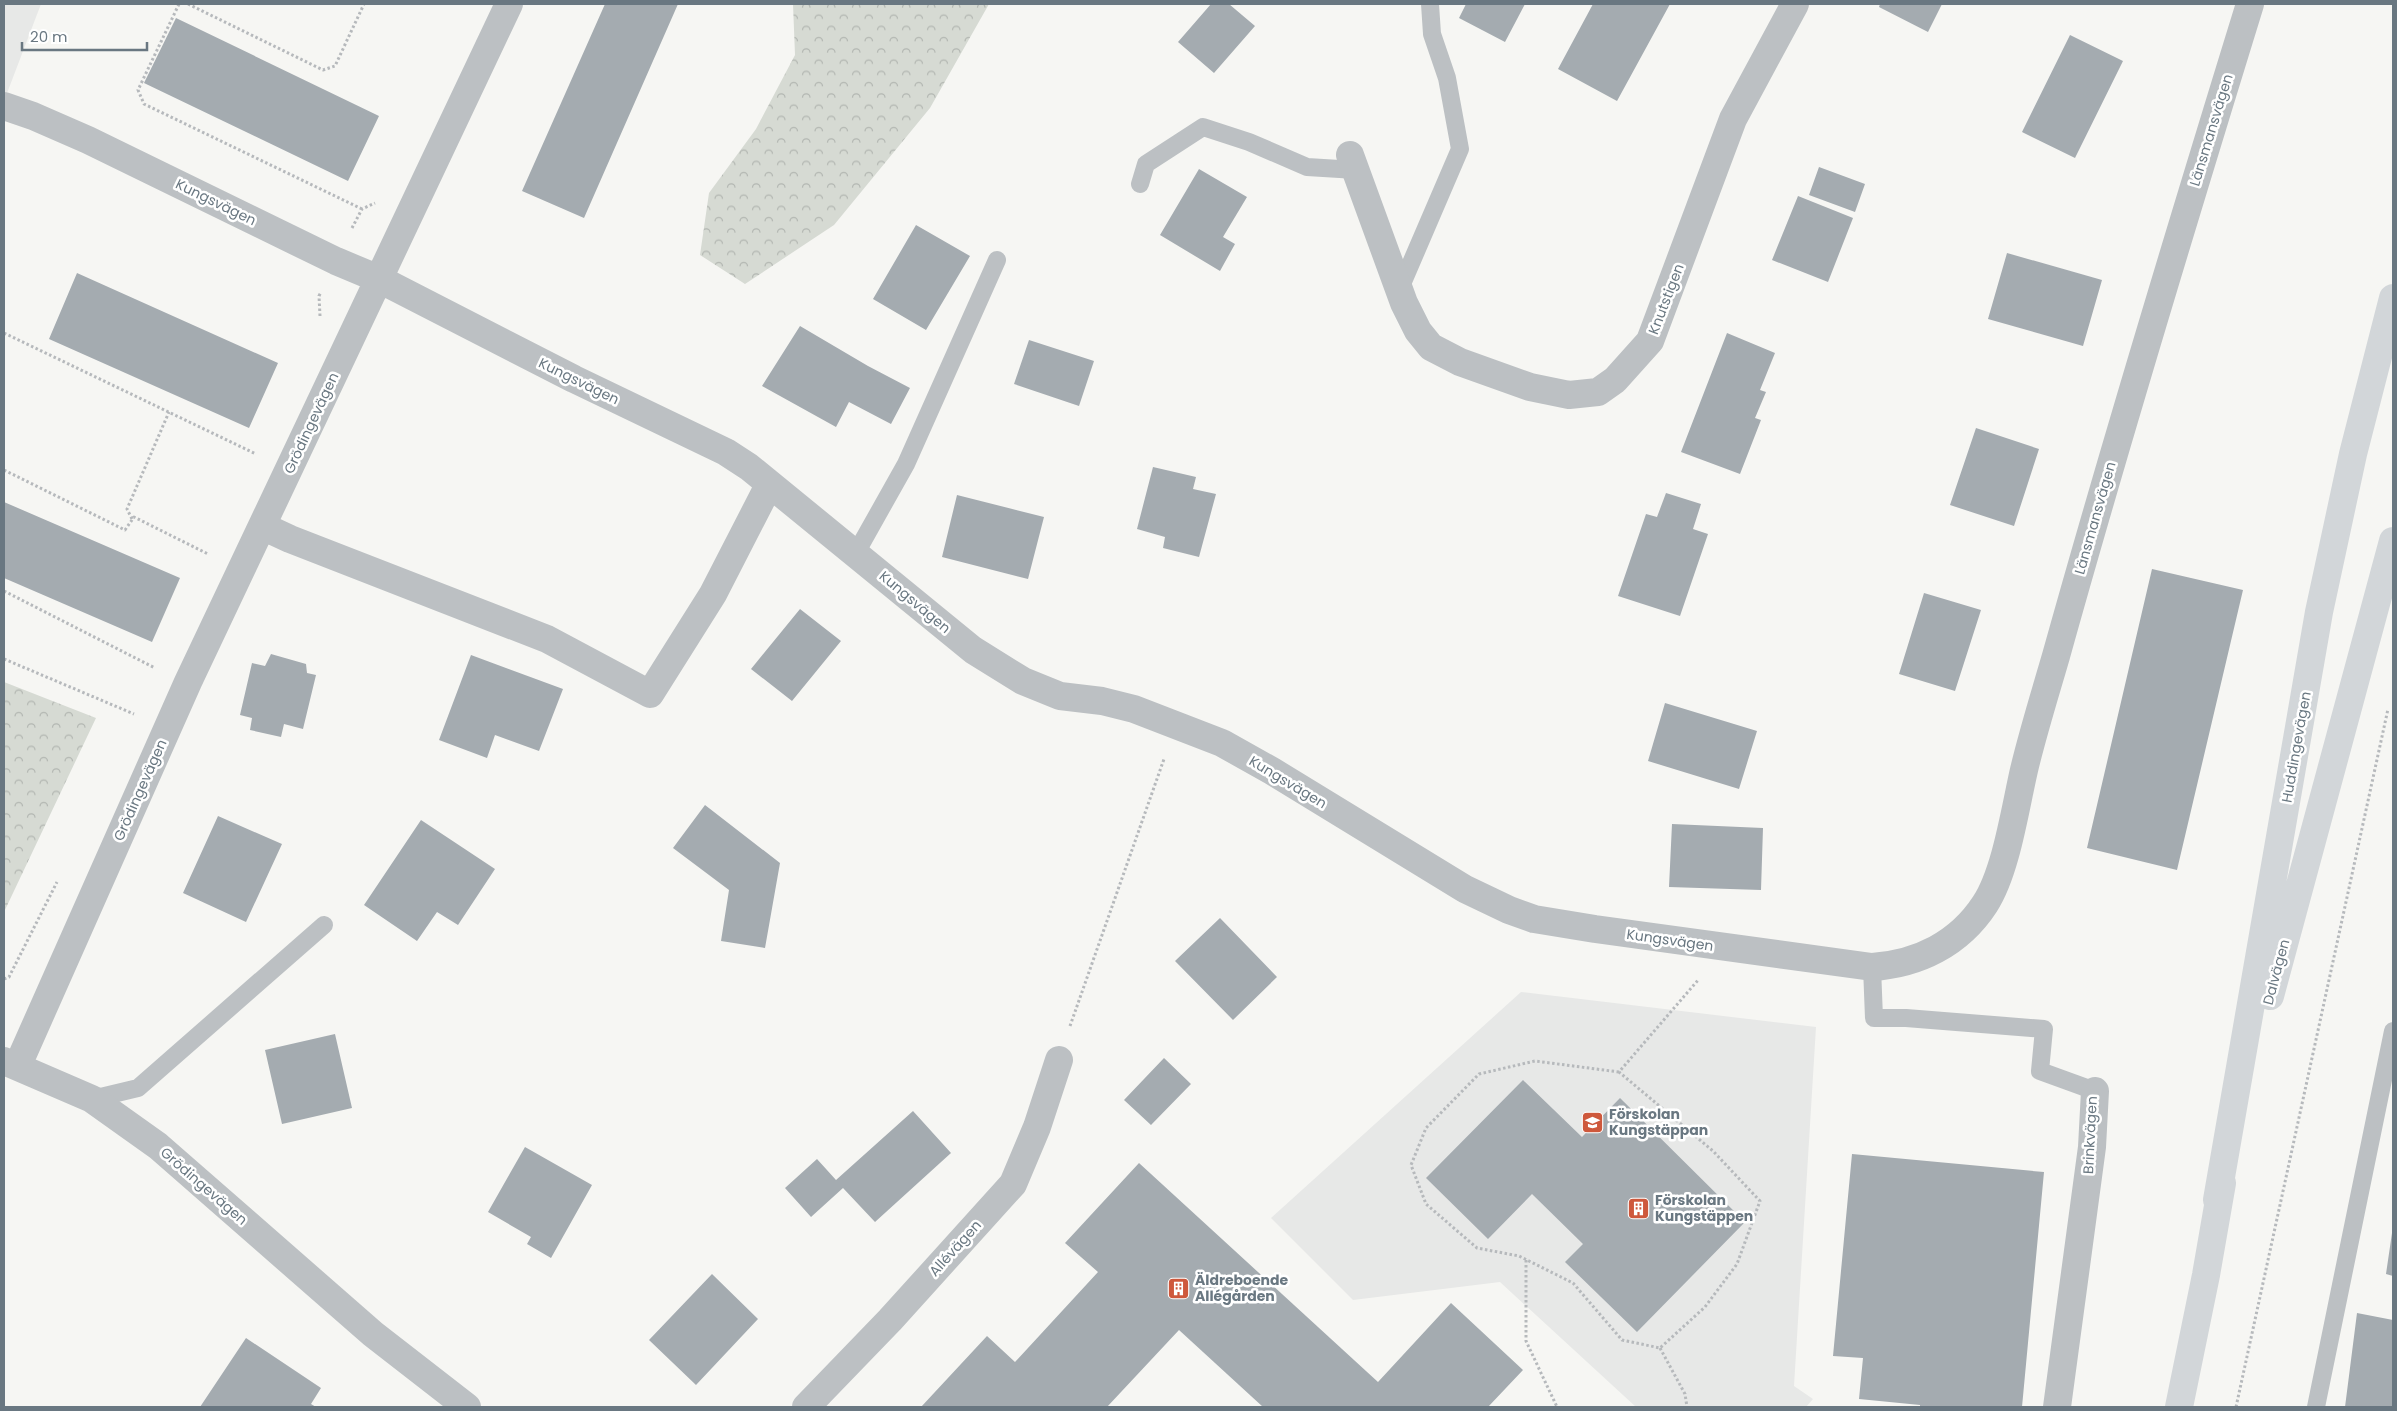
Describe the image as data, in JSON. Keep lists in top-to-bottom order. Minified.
{"streets":{"main road":["Huddingevägen","Dalvägen"],"street":["Länsmansvägen","Kungsvägen","Knutstigen","Grödingevägen","Brinkvägen","Allévägen"]},"crossings":[["Länsmansvägen","Kungsvägen"],["Länsmansvägen","Brinkvägen"],["Kungsvägen","Grödingevägen"],["Kungsvägen","Brinkvägen"],["Huddingevägen","Dalvägen"]],"places":{"school or university":["Förskolan Kungstäppan"],"building":["Förskolan Kungstäppen","Äldreboende Allégården"]},"scale_bar":"20 m"}
